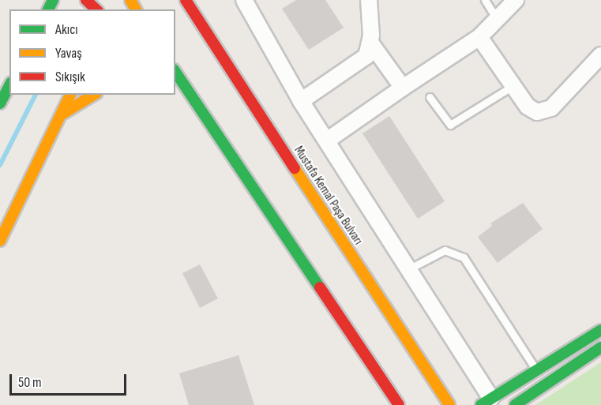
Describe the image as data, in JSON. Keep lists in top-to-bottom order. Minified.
{"streets":{"main road":["Mustafa Kemal Paşa Bulvarı"]},"legend":["Akıcı","Yavaş","Sıkışık"],"scale_bar":"50 m"}
